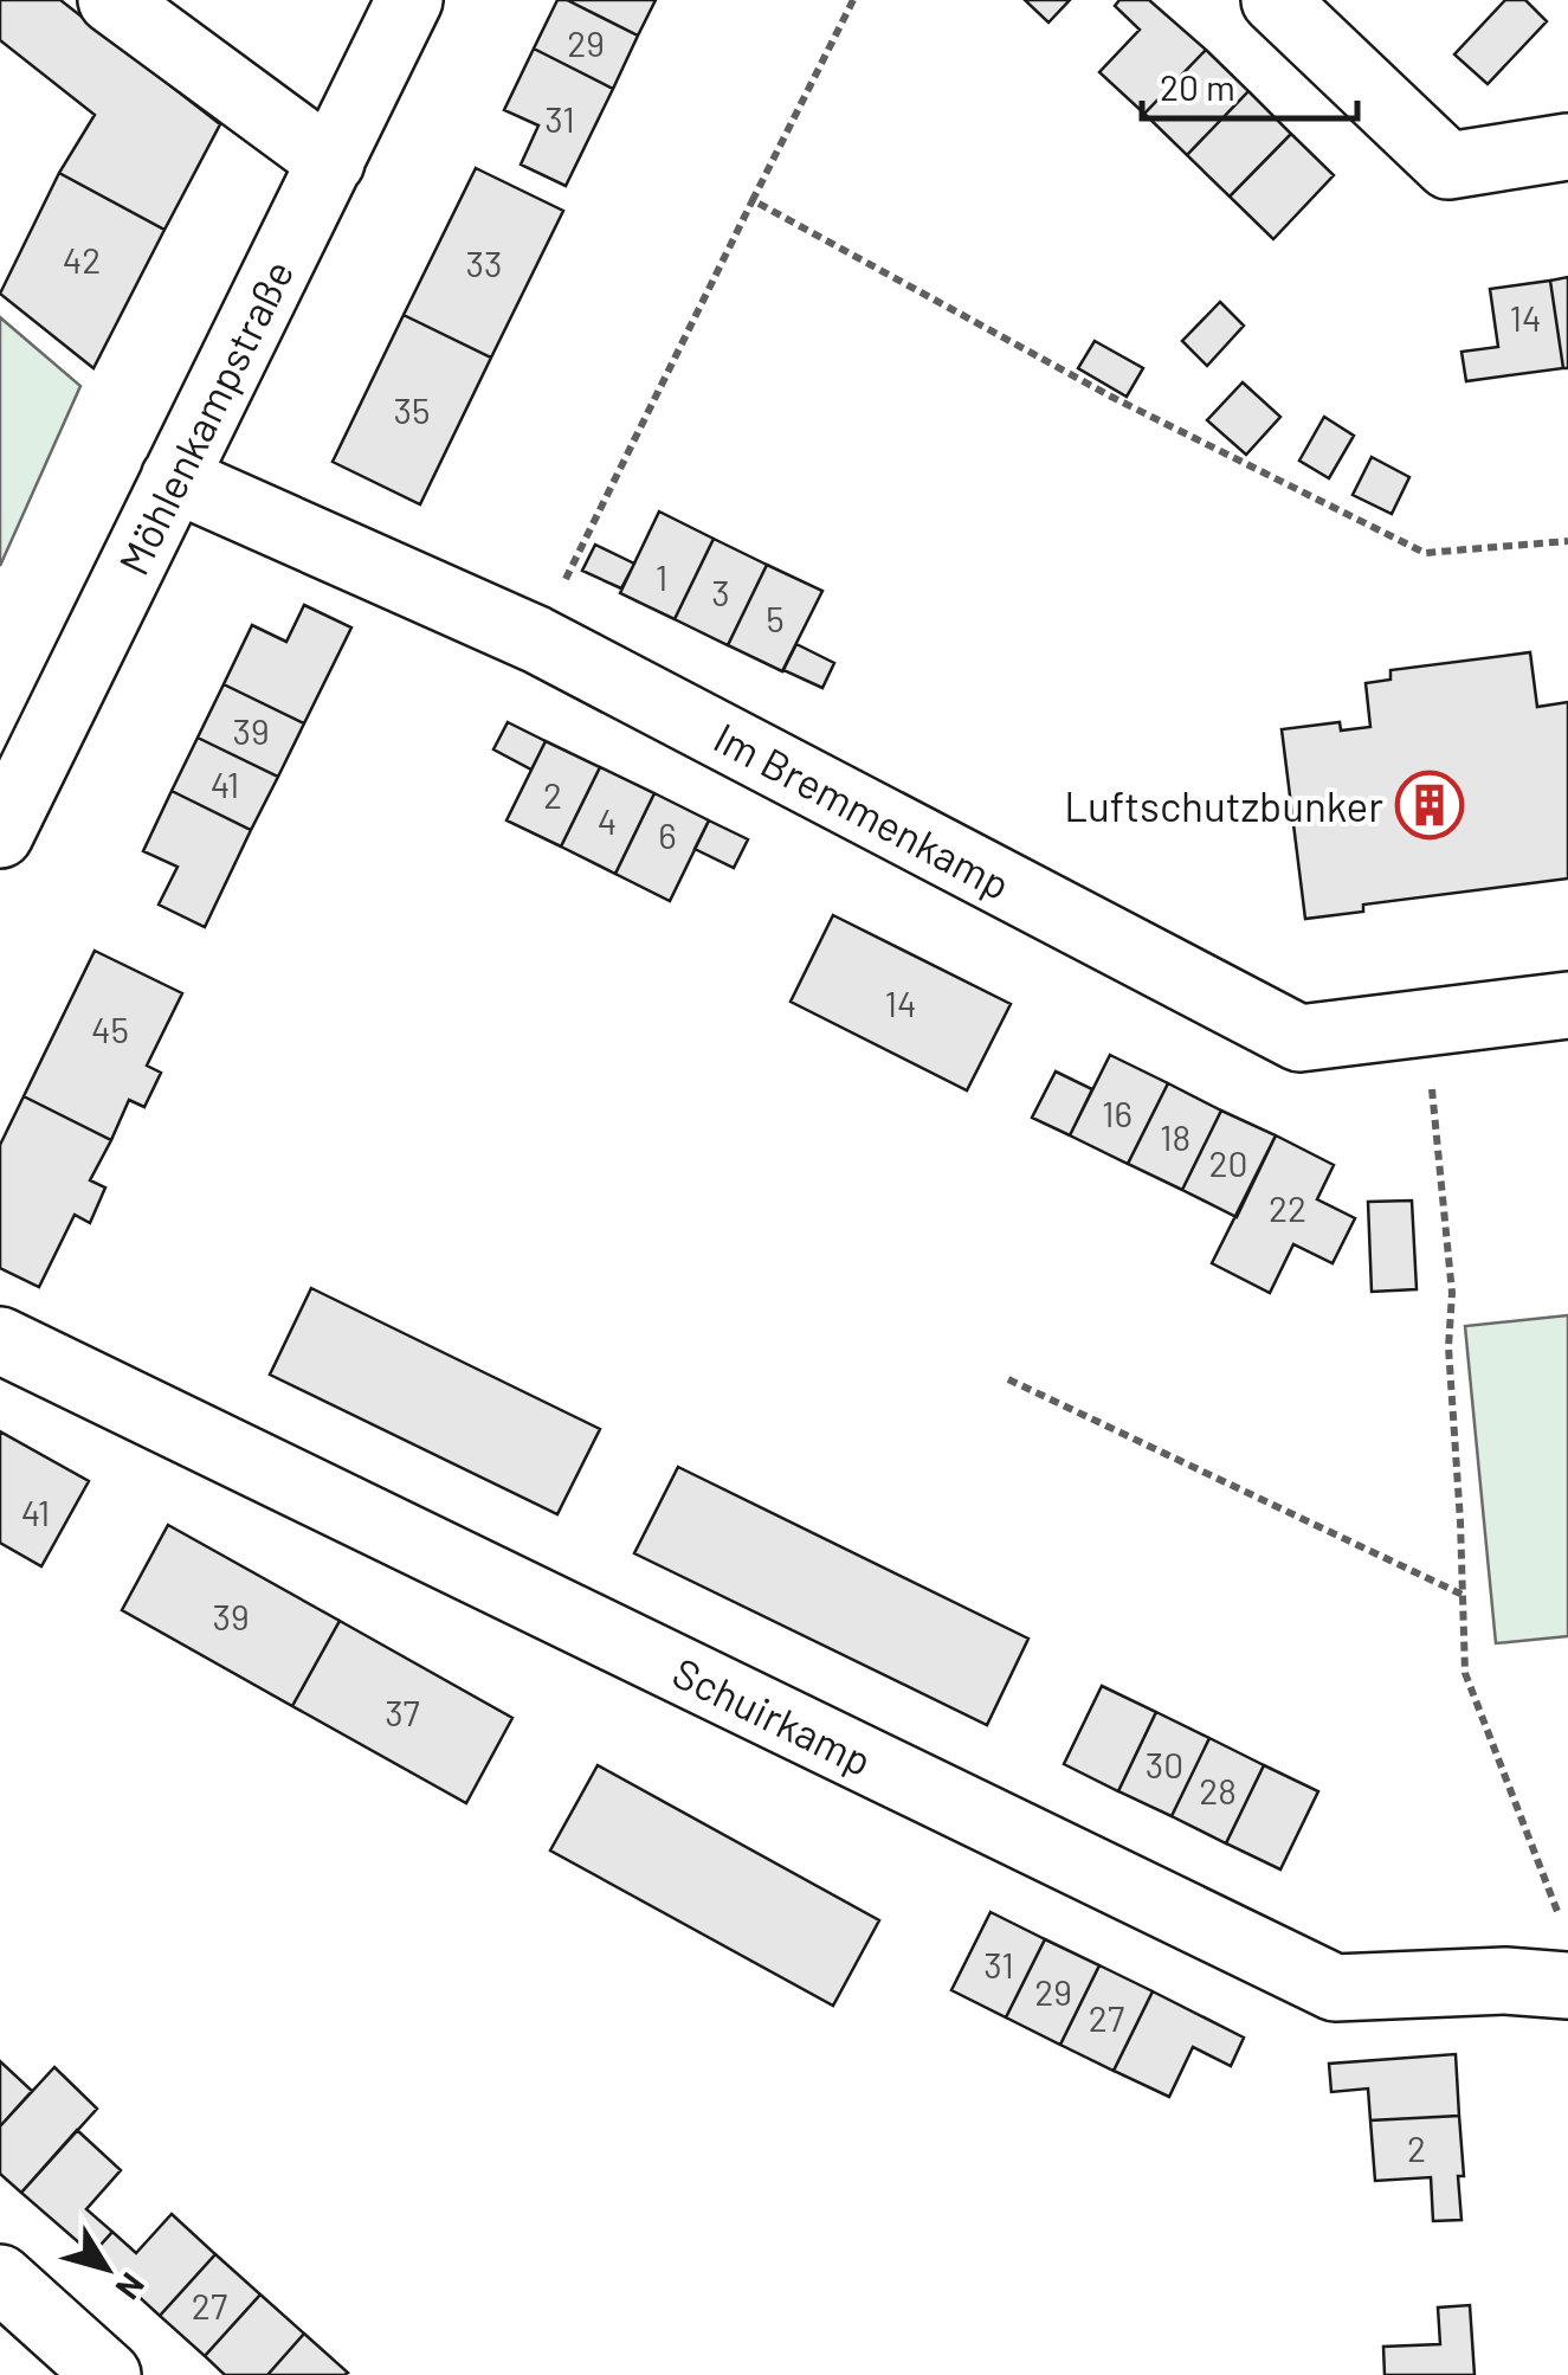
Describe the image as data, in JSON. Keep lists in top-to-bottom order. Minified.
{"streets":{"street":["Möhlenkampstraße","Im Bremmenkamp","Schuirkamp"]},"crossings":[["Möhlenkampstraße","Im Bremmenkamp"]],"places":{"building":["Luftschutzbunker"]},"house_numbers":["29","31","42","33","14","35","1","3","5","39","41","2","4","6","14","45","16","18","20","22","41","39","37","30","28","31","29","27","2","27"],"scale_bar":"20 m","north":"bottom right"}
